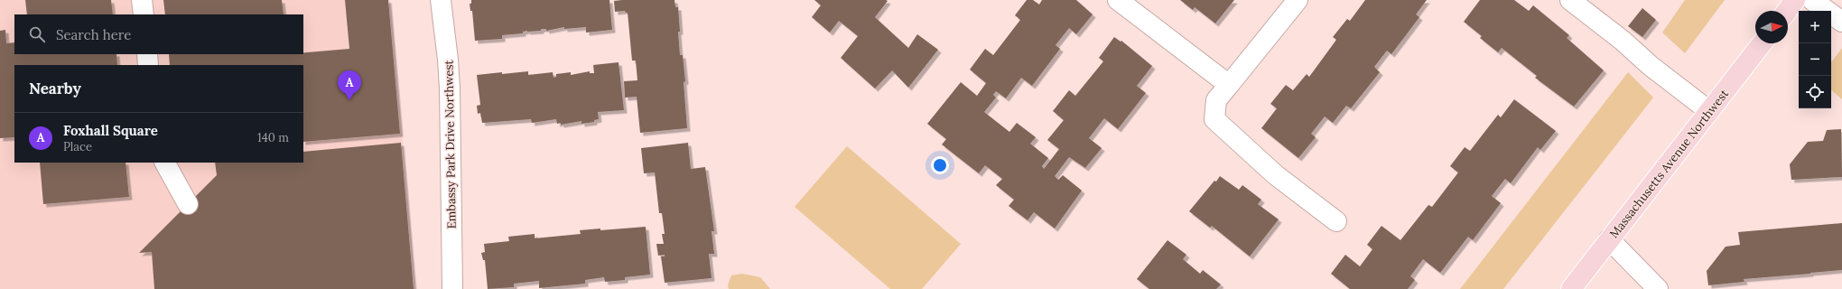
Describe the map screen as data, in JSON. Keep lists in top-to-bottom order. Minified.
{"streets":{"main road":["Massachusetts Avenue Northwest"],"street":["Embassy Park Drive Northwest"]},"north":"right","page":{"map_buttons":["+","−"],"search":"Search here","heading":"Nearby","pins":"A","list":[{"mark":"A","name":"Foxhall Square","note":"Place","value":"140 m"}]}}
